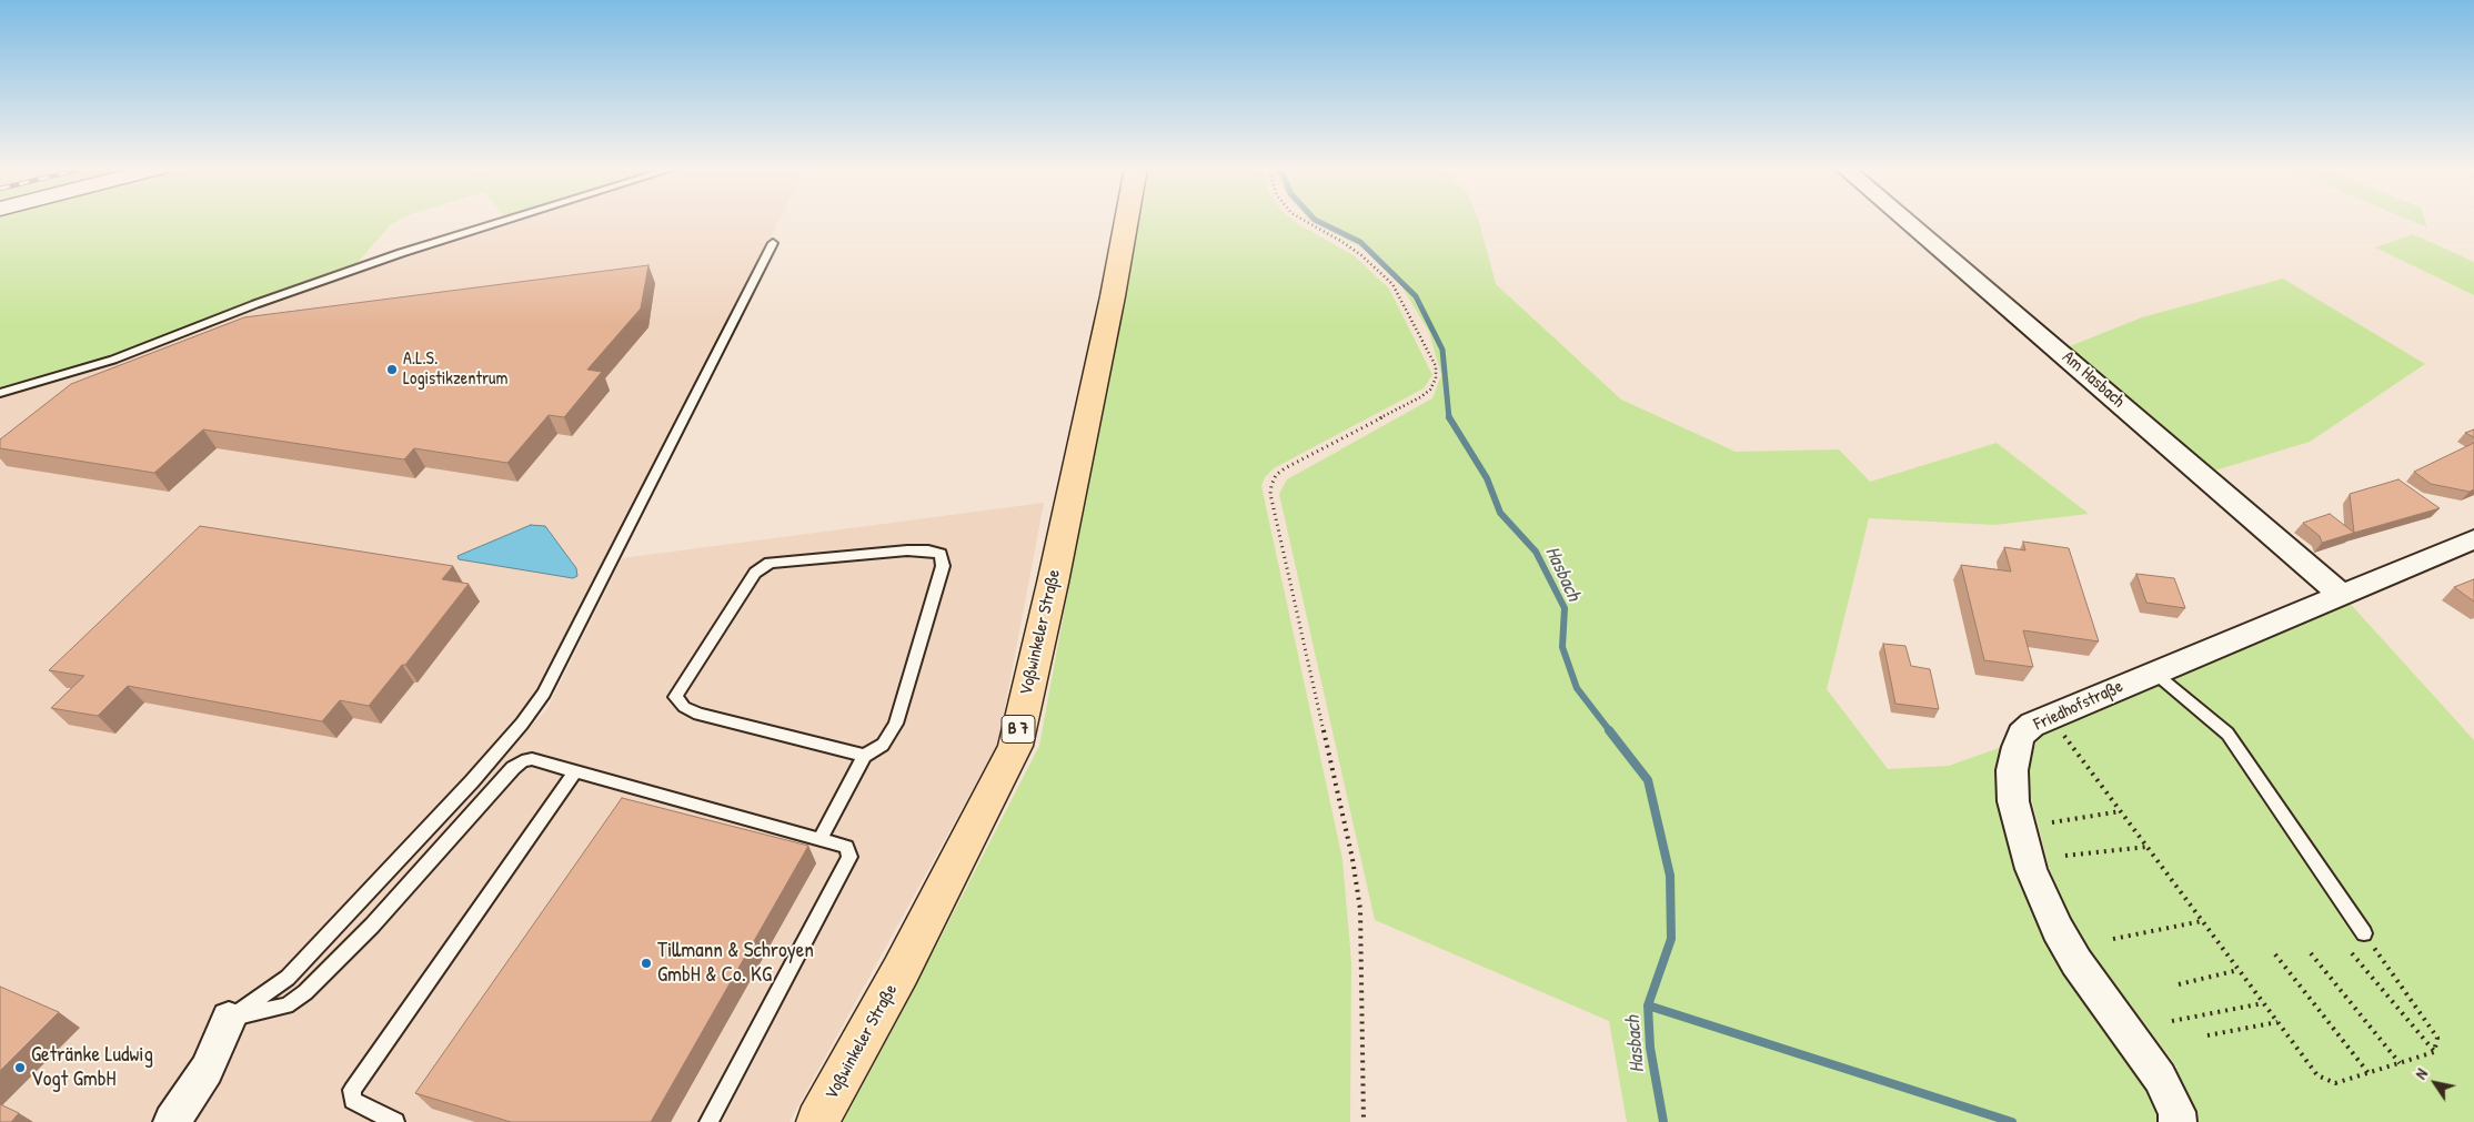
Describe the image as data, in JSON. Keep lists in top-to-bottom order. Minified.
{"streets":{"main road":["Voßwinkeler Straße","B 7"],"street":["Am Hasbach","Friedhofstraße"]},"crossings":[["Am Hasbach","Friedhofstraße"]],"water":["Hasbach"],"places":["A.L.S. Logistikzentrum","Tillmann & Schroyen GmbH & Co. KG","Getränke Ludwig Vogt GmbH"],"north":"top left"}
